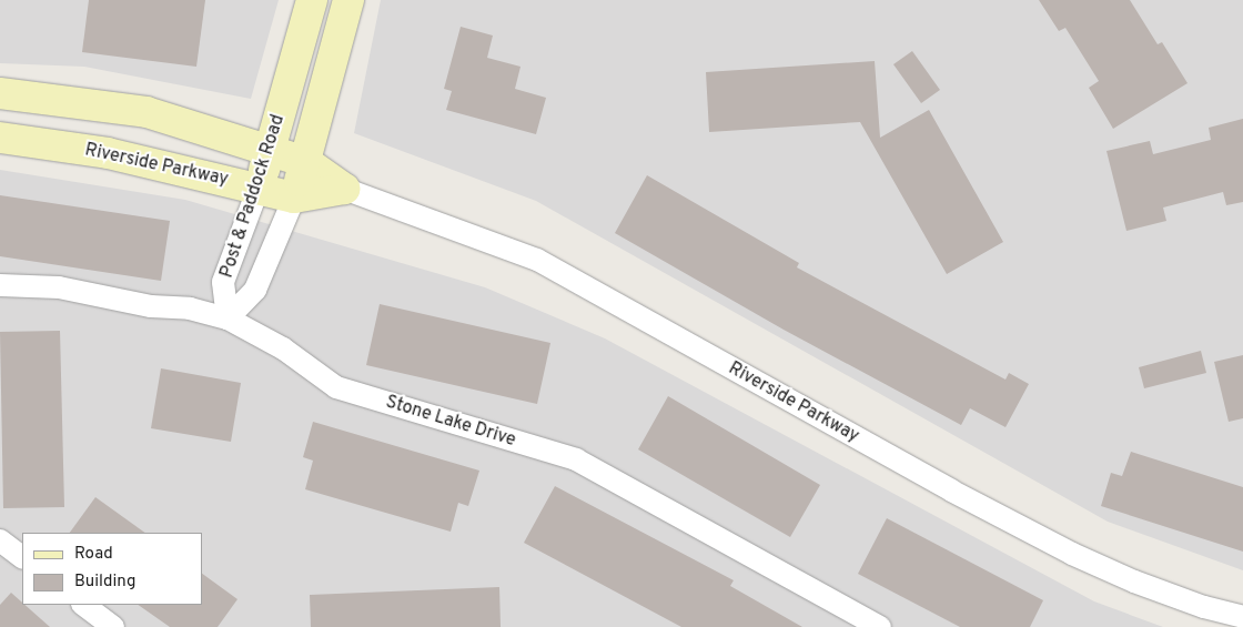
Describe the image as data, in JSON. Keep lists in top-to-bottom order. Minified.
{"streets":{"street":["Riverside Parkway","Post & Paddock Road","Stone Lake Drive"]},"crossings":[["Riverside Parkway","Post & Paddock Road"],["Post & Paddock Road","Stone Lake Drive"]],"legend":["Road","Building"]}
